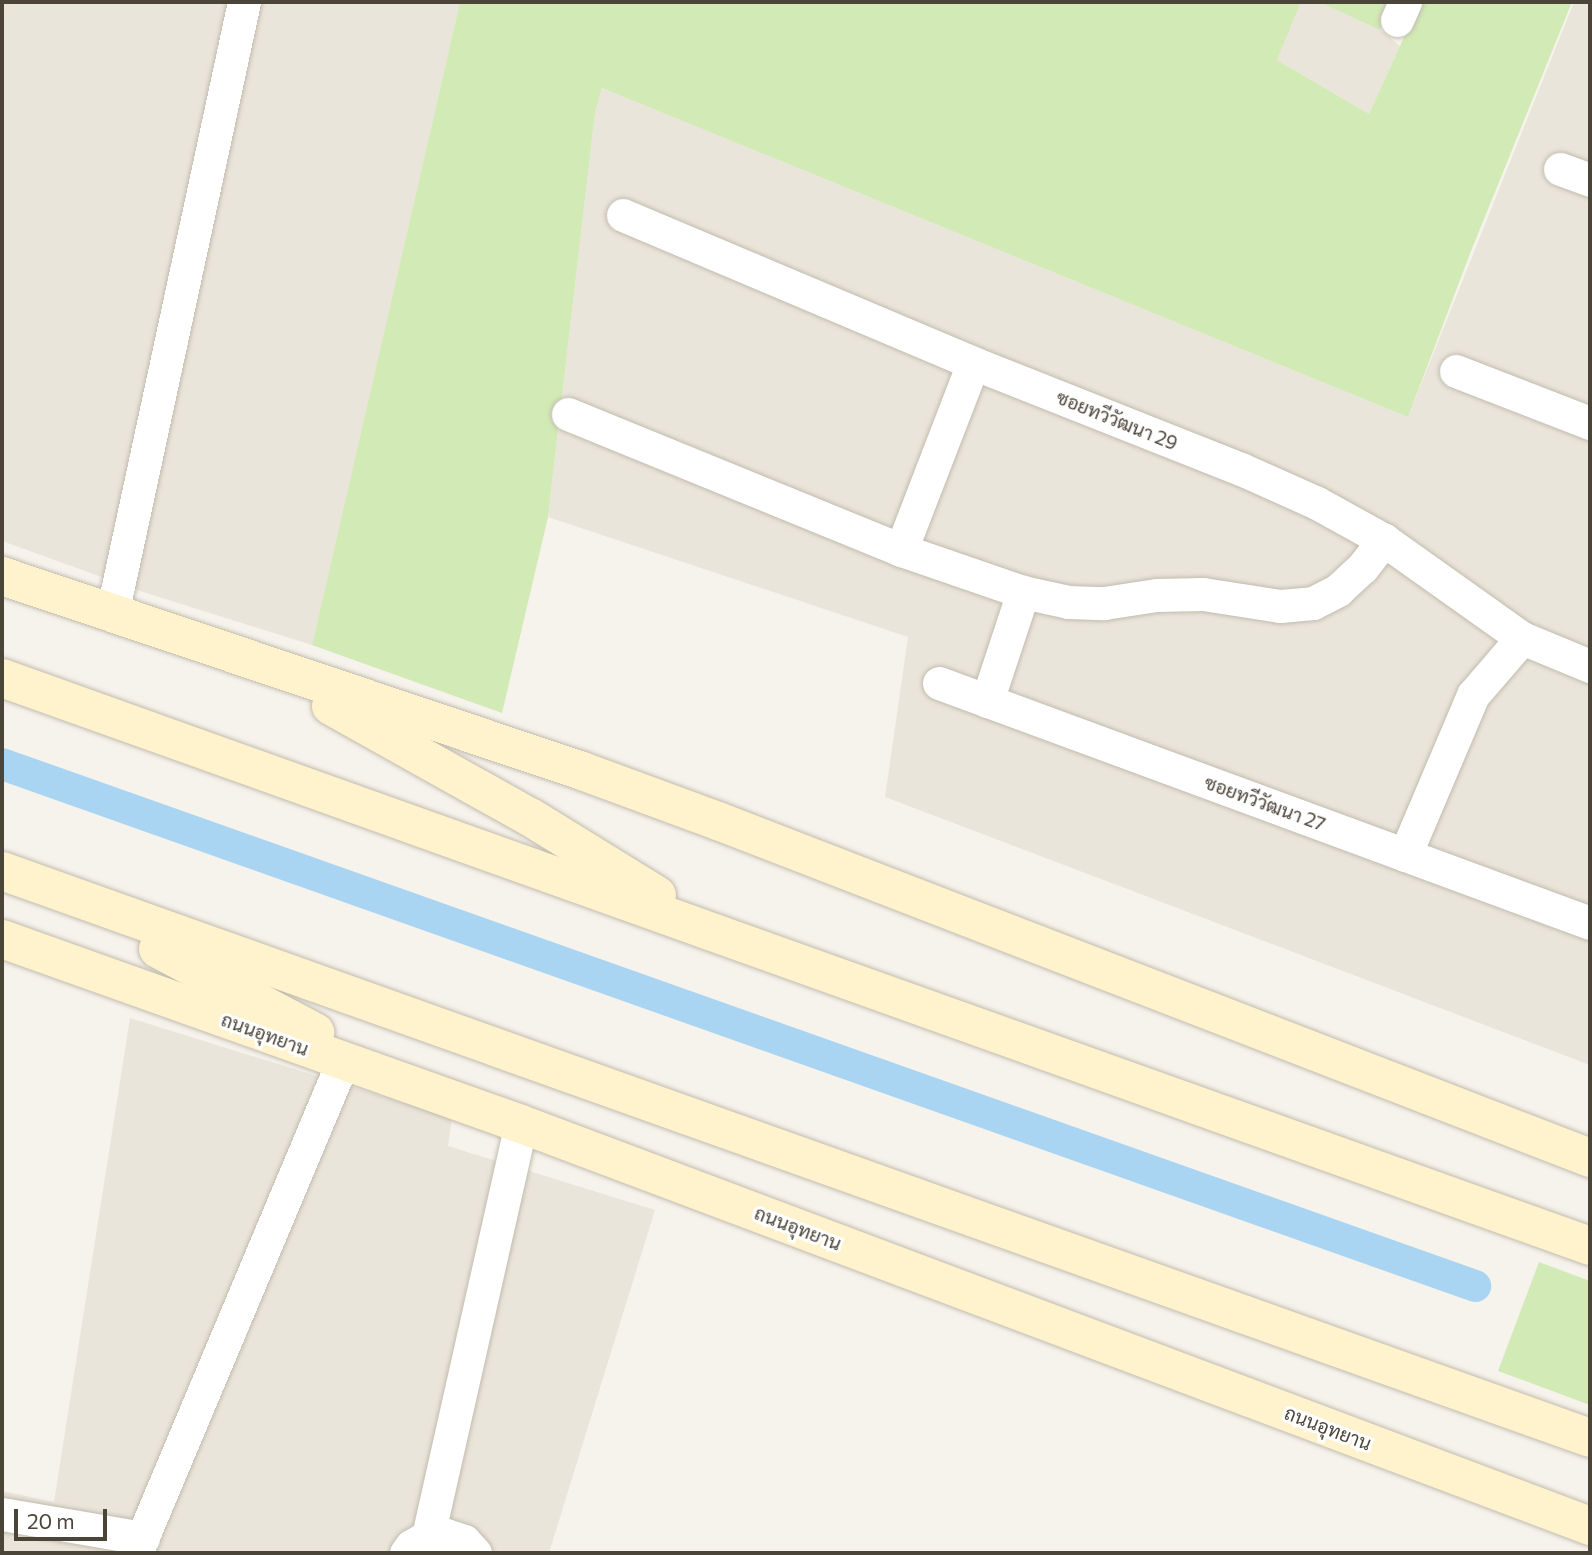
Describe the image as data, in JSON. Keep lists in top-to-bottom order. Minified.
{"streets":{"main road":["ถนนอุทยาน"],"street":["ซอยทวีวัฒนา 29","ซอยทวีวัฒนา 27"]},"scale_bar":"20 m"}
